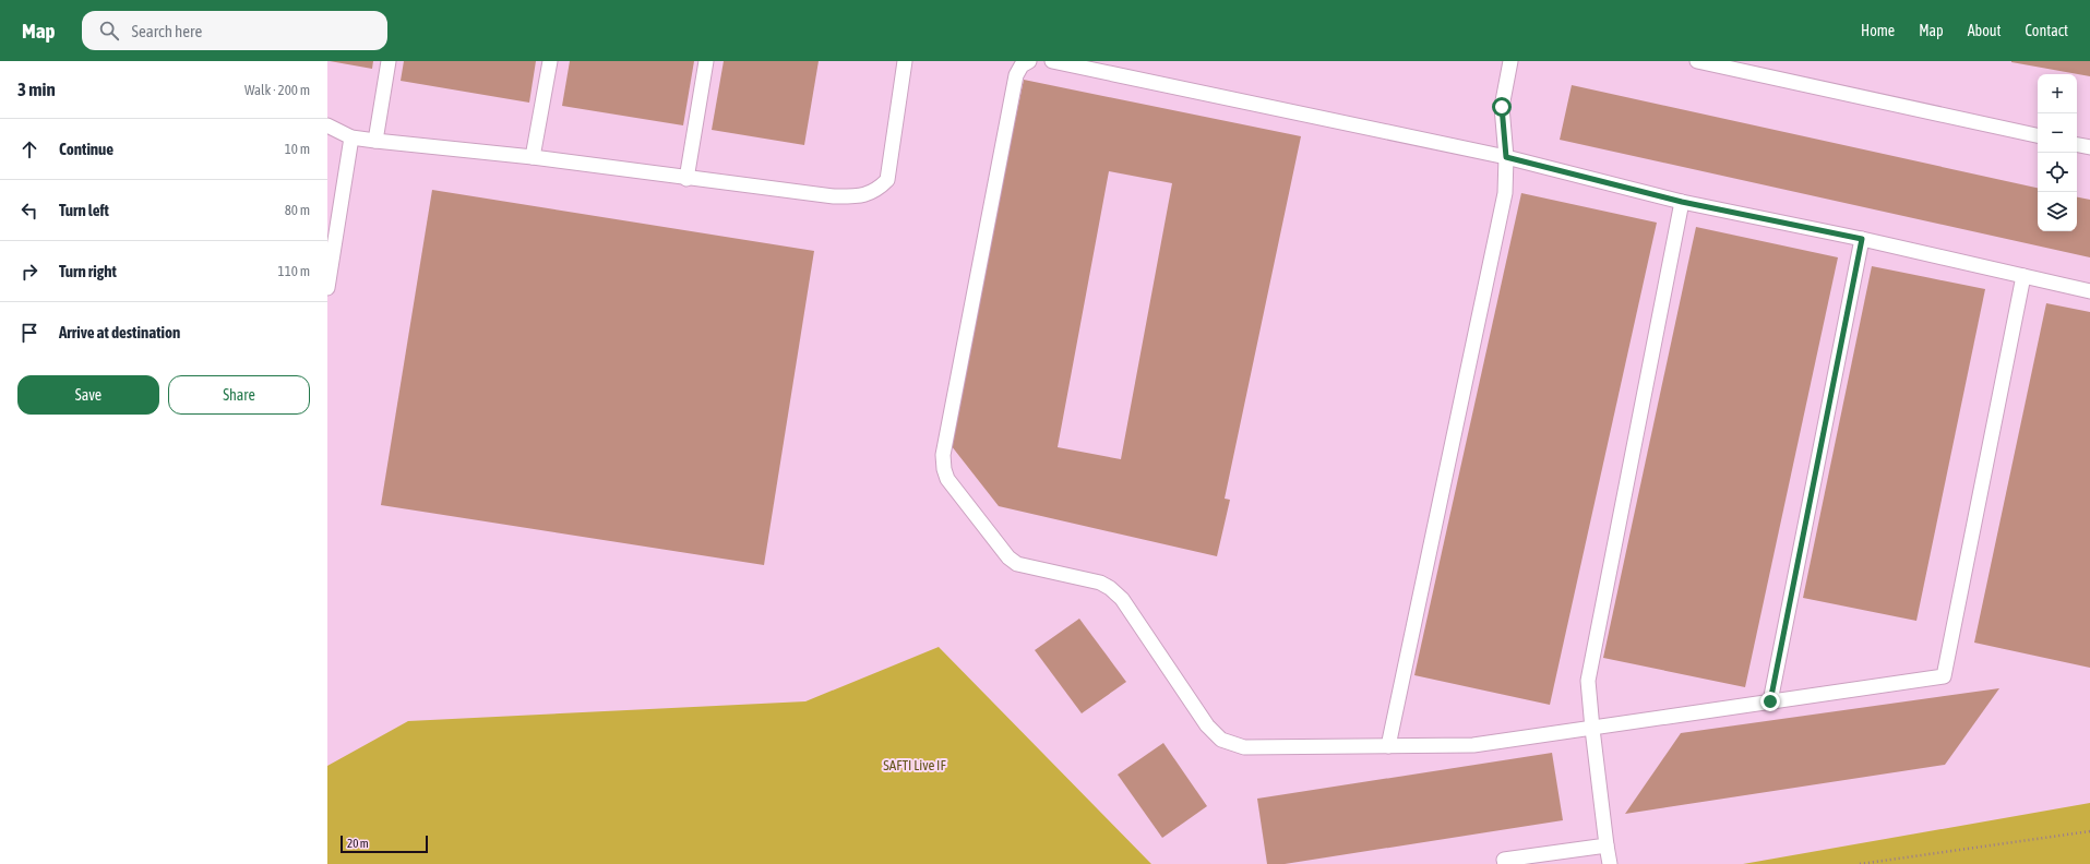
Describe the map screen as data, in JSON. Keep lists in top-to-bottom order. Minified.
{"parks":["SAFTI Live IF"],"scale_bar":"20 m","page":{"header":"Map","search":"Search here","nav":["Home","Map","About","Contact"],"heading":["3 min","Walk · 200 m"],"map_buttons":["+","−"],"list":[["Continue","10 m"],["Turn left","80 m"],["Turn right","110 m"],"Arrive at destination"],"buttons":["Save","Share"],"scale":"20 m"}}
